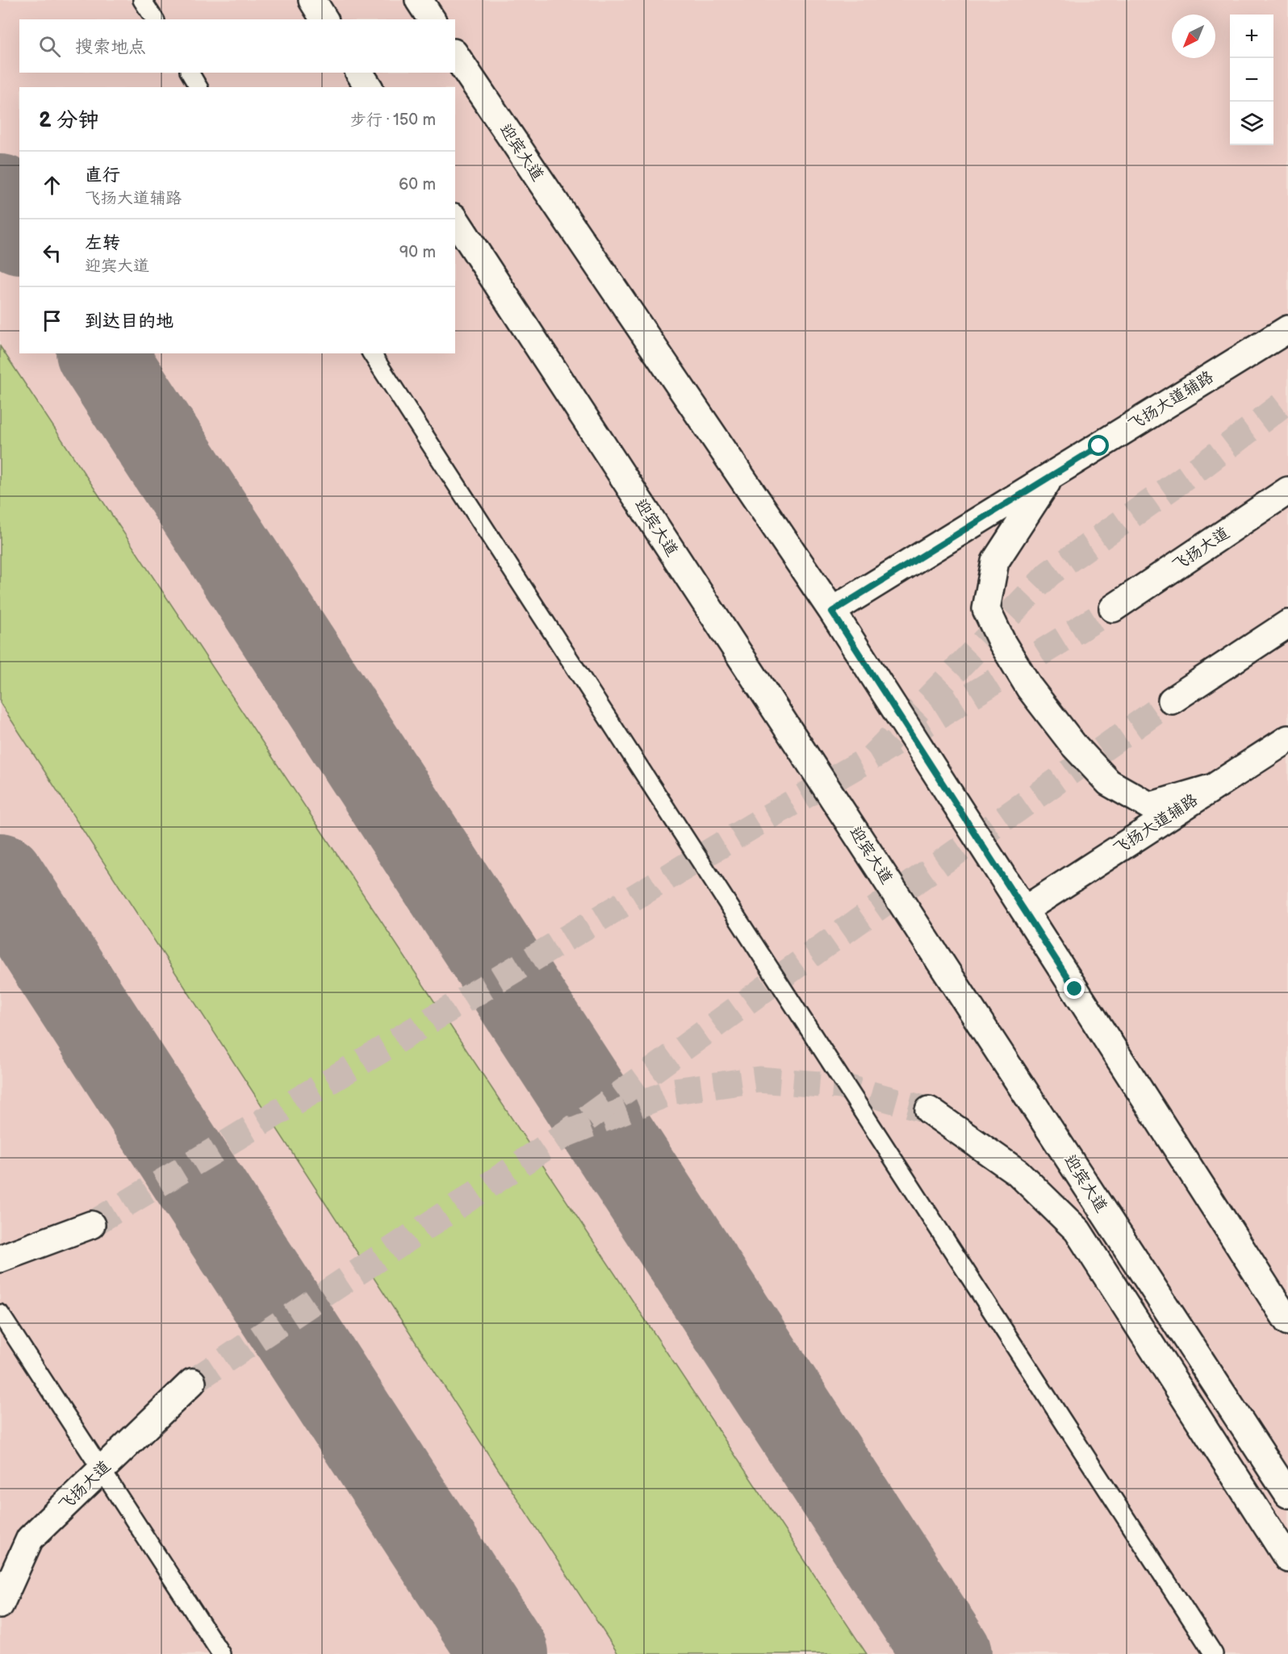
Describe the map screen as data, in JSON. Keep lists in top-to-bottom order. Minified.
{"streets":{"main road":["迎宾大道","飞扬大道辅路","飞扬大道"]},"crossings":[["迎宾大道","飞扬大道辅路"]],"north":"bottom left","page":{"map_buttons":["+","−"],"search":"搜索地点","heading":["2 分钟","步行 · 150 m"],"list":[["直行","飞扬大道辅路","60 m"],["左转","迎宾大道","90 m"],"到达目的地"]}}
